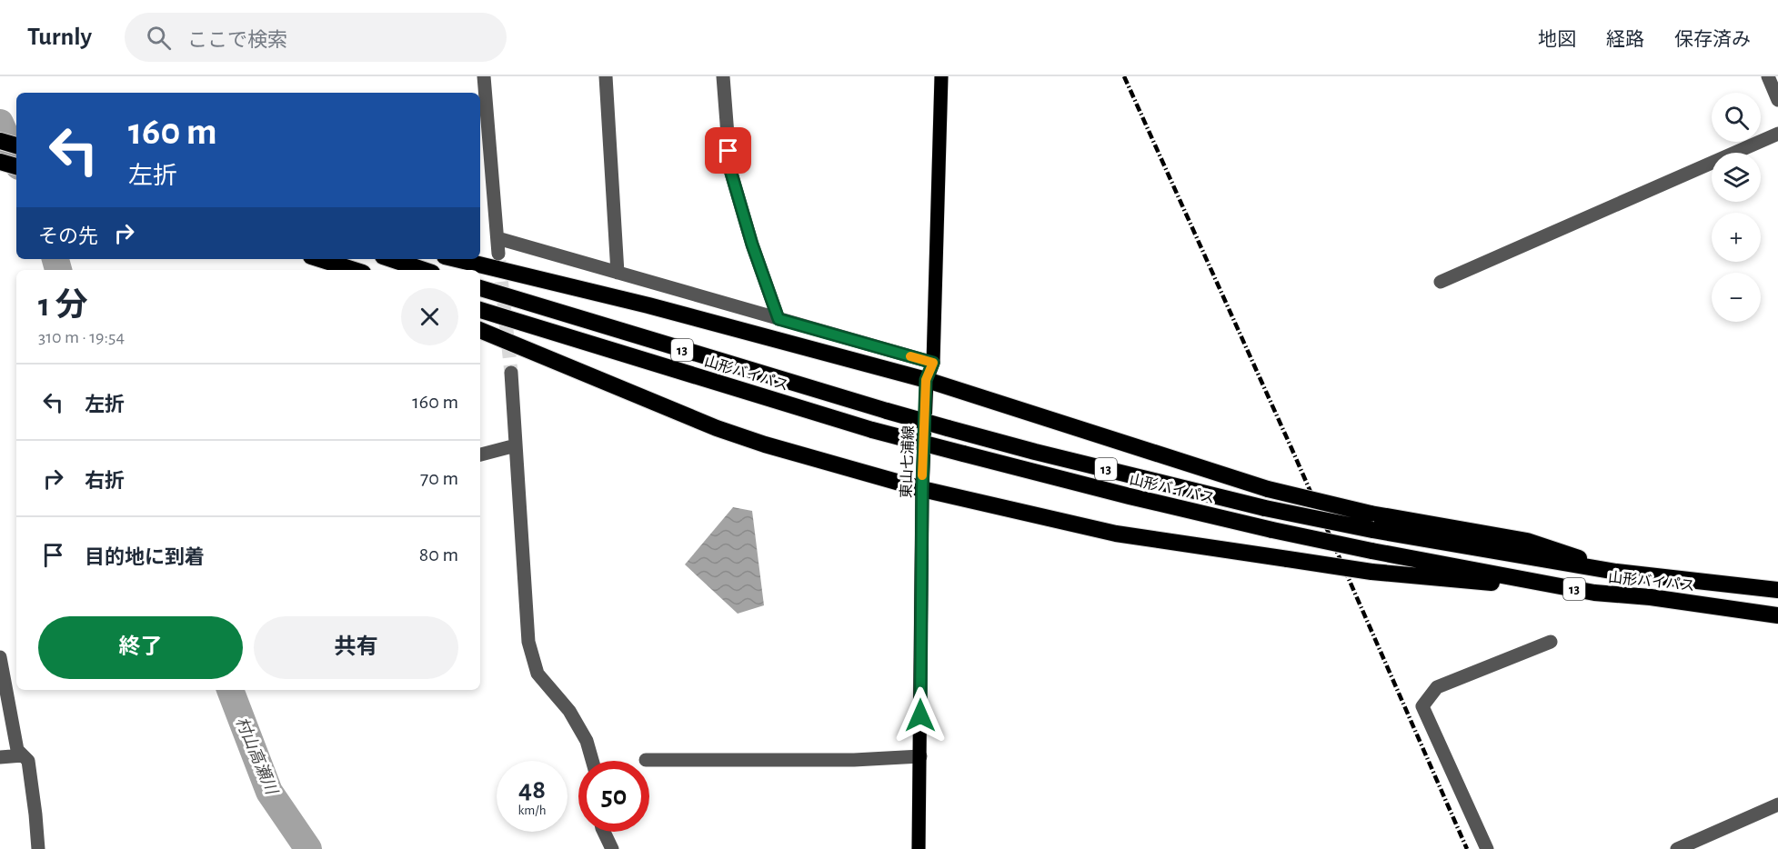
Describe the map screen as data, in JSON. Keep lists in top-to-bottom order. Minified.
{"streets":{"highway":["13","山形バイパス"],"main road":["東山七浦線"]},"water":["村山高瀬川"],"page":{"header":"Turnly","search":"ここで検索","nav":["地図","経路","保存済み"],"map_buttons":["+","−"],"turn":["160 m","左折"],"then":"その先","heading":["1 分","310 m · 19:54"],"list":[{"name":"左折","value":"160 m"},{"name":"右折","value":"70 m"},{"name":"目的地に到着","value":"80 m"}],"buttons":["終了","共有"],"speed":"48 km/h","limit":"50"}}
